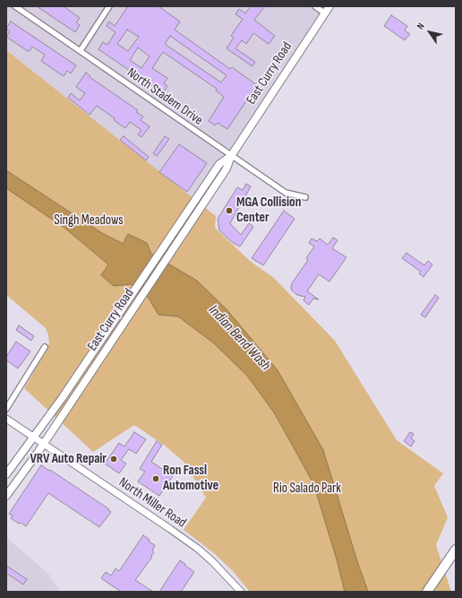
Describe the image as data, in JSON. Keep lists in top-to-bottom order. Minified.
{"streets":{"main road":["East Curry Road"],"street":["North Stadem Drive","North Miller Road"]},"crossings":[["East Curry Road","North Stadem Drive"],["East Curry Road","North Miller Road"]],"water":["Indian Bend Wash"],"parks":["Singh Meadows","Rio Salado Park"],"places":["MGA Collision Center","VRV Auto Repair","Ron Fassl Automotive"],"north":"top left"}
